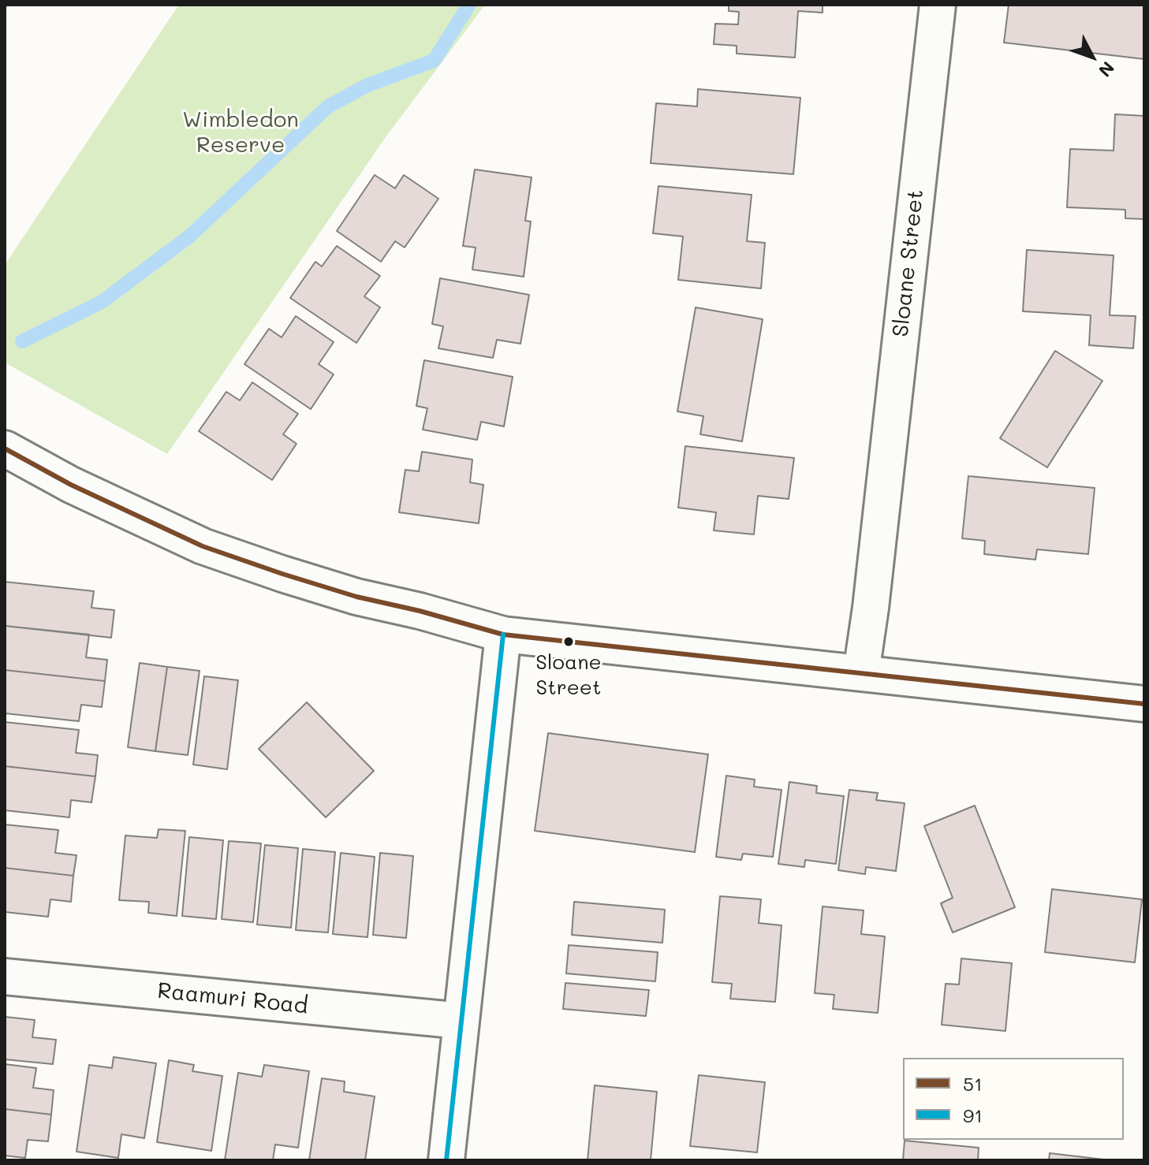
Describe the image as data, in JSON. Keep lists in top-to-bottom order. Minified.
{"streets":{"street":["Sloane Street","Raamuri Road"]},"parks":["Wimbledon Reserve"],"places":["Sloane Street"],"lines":["transit line 51","transit line 91"],"legend":["51","91"],"north":"bottom right"}
